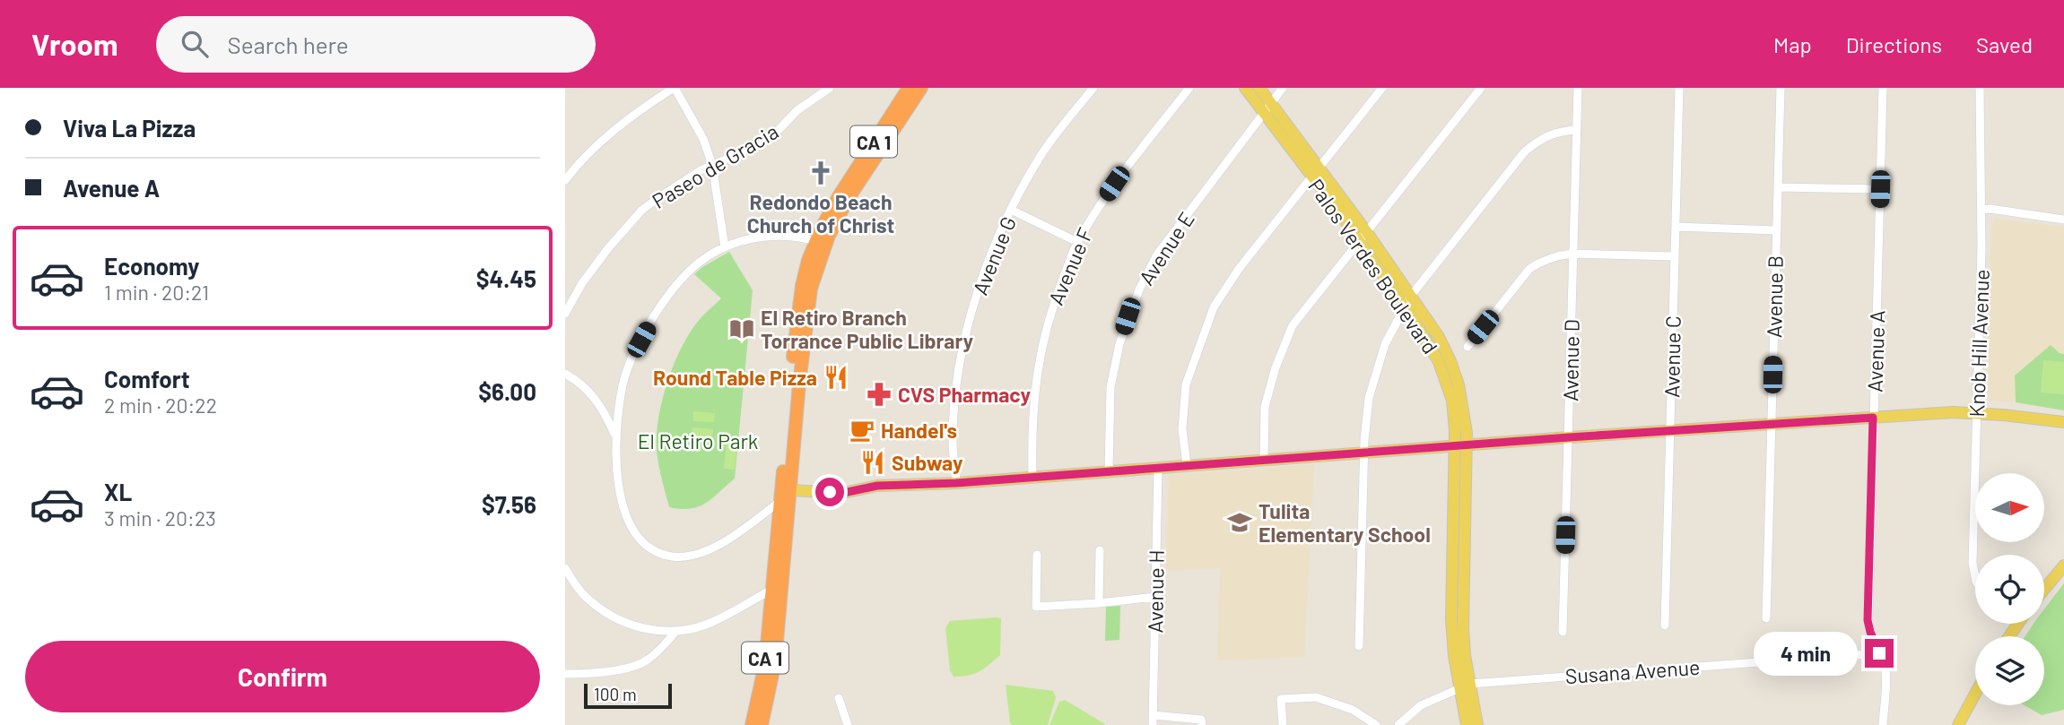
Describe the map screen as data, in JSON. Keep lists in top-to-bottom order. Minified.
{"streets":{"highway":["CA 1"],"main road":["Palos Verdes Boulevard"],"street":["Paseo de Gracia","Avenue E","Avenue G","Avenue F","Avenue B","Knob Hill Avenue","Avenue A","Avenue C","Avenue D","Avenue H","Susana Avenue"]},"crossings":[["Avenue E","Palos Verdes Boulevard"],["Palos Verdes Boulevard","Susana Avenue"],["Avenue A","Susana Avenue"]],"parks":["El Retiro Park"],"places":{"church":["Redondo Beach Church of Christ"],"library":["El Retiro Branch Torrance Public Library"],"restaurant":["Round Table Pizza","Subway"],"pharmacy":["CVS Pharmacy"],"cafe":["Handel's"],"school or university":["Tulita Elementary School"]},"scale_bar":"100 m","north":"right","page":{"header":"Vroom","search":"Search here","nav":["Map","Directions","Saved"],"banner":["Viva La Pizza","Avenue A"],"list":[{"name":"Economy","note":"1 min · 20:21","value":"$4.45"},{"name":"Comfort","note":"2 min · 20:22","value":"$6.00"},{"name":"XL","note":"3 min · 20:23","value":"$7.56"}],"buttons":"Confirm","bubble":"4 min","scale":"100 m"}}
